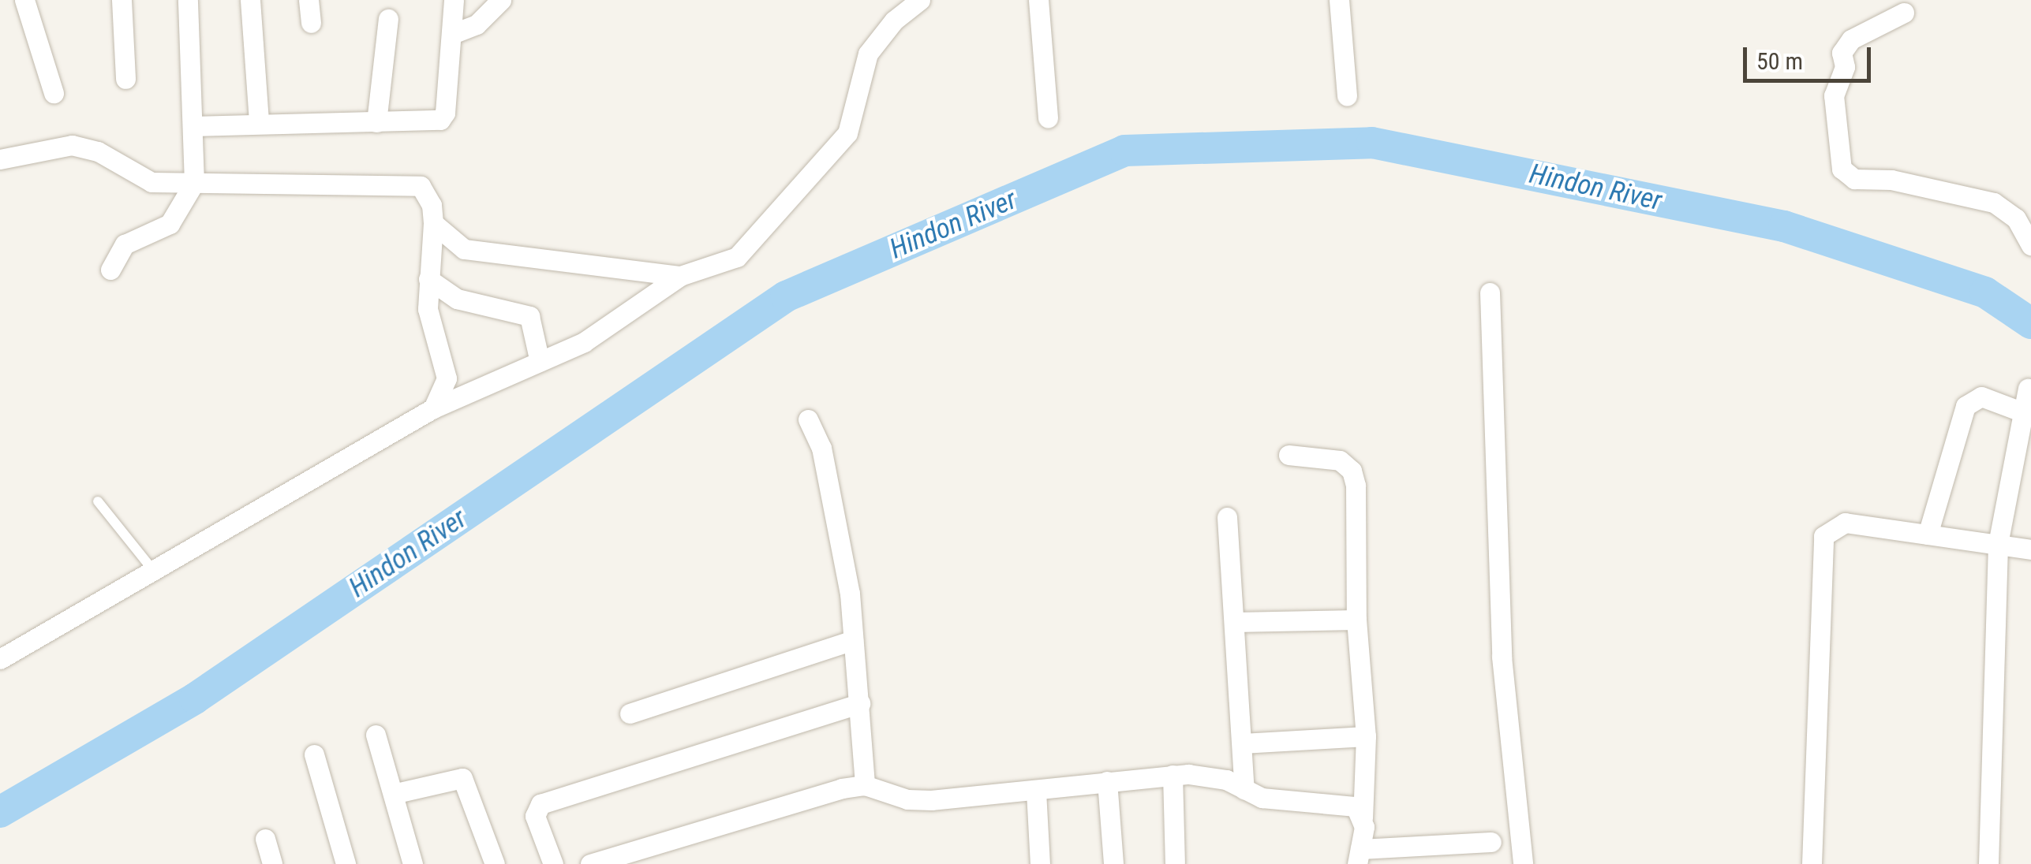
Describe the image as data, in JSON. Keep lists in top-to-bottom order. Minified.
{"water":["Hindon River"],"scale_bar":"50 m"}
